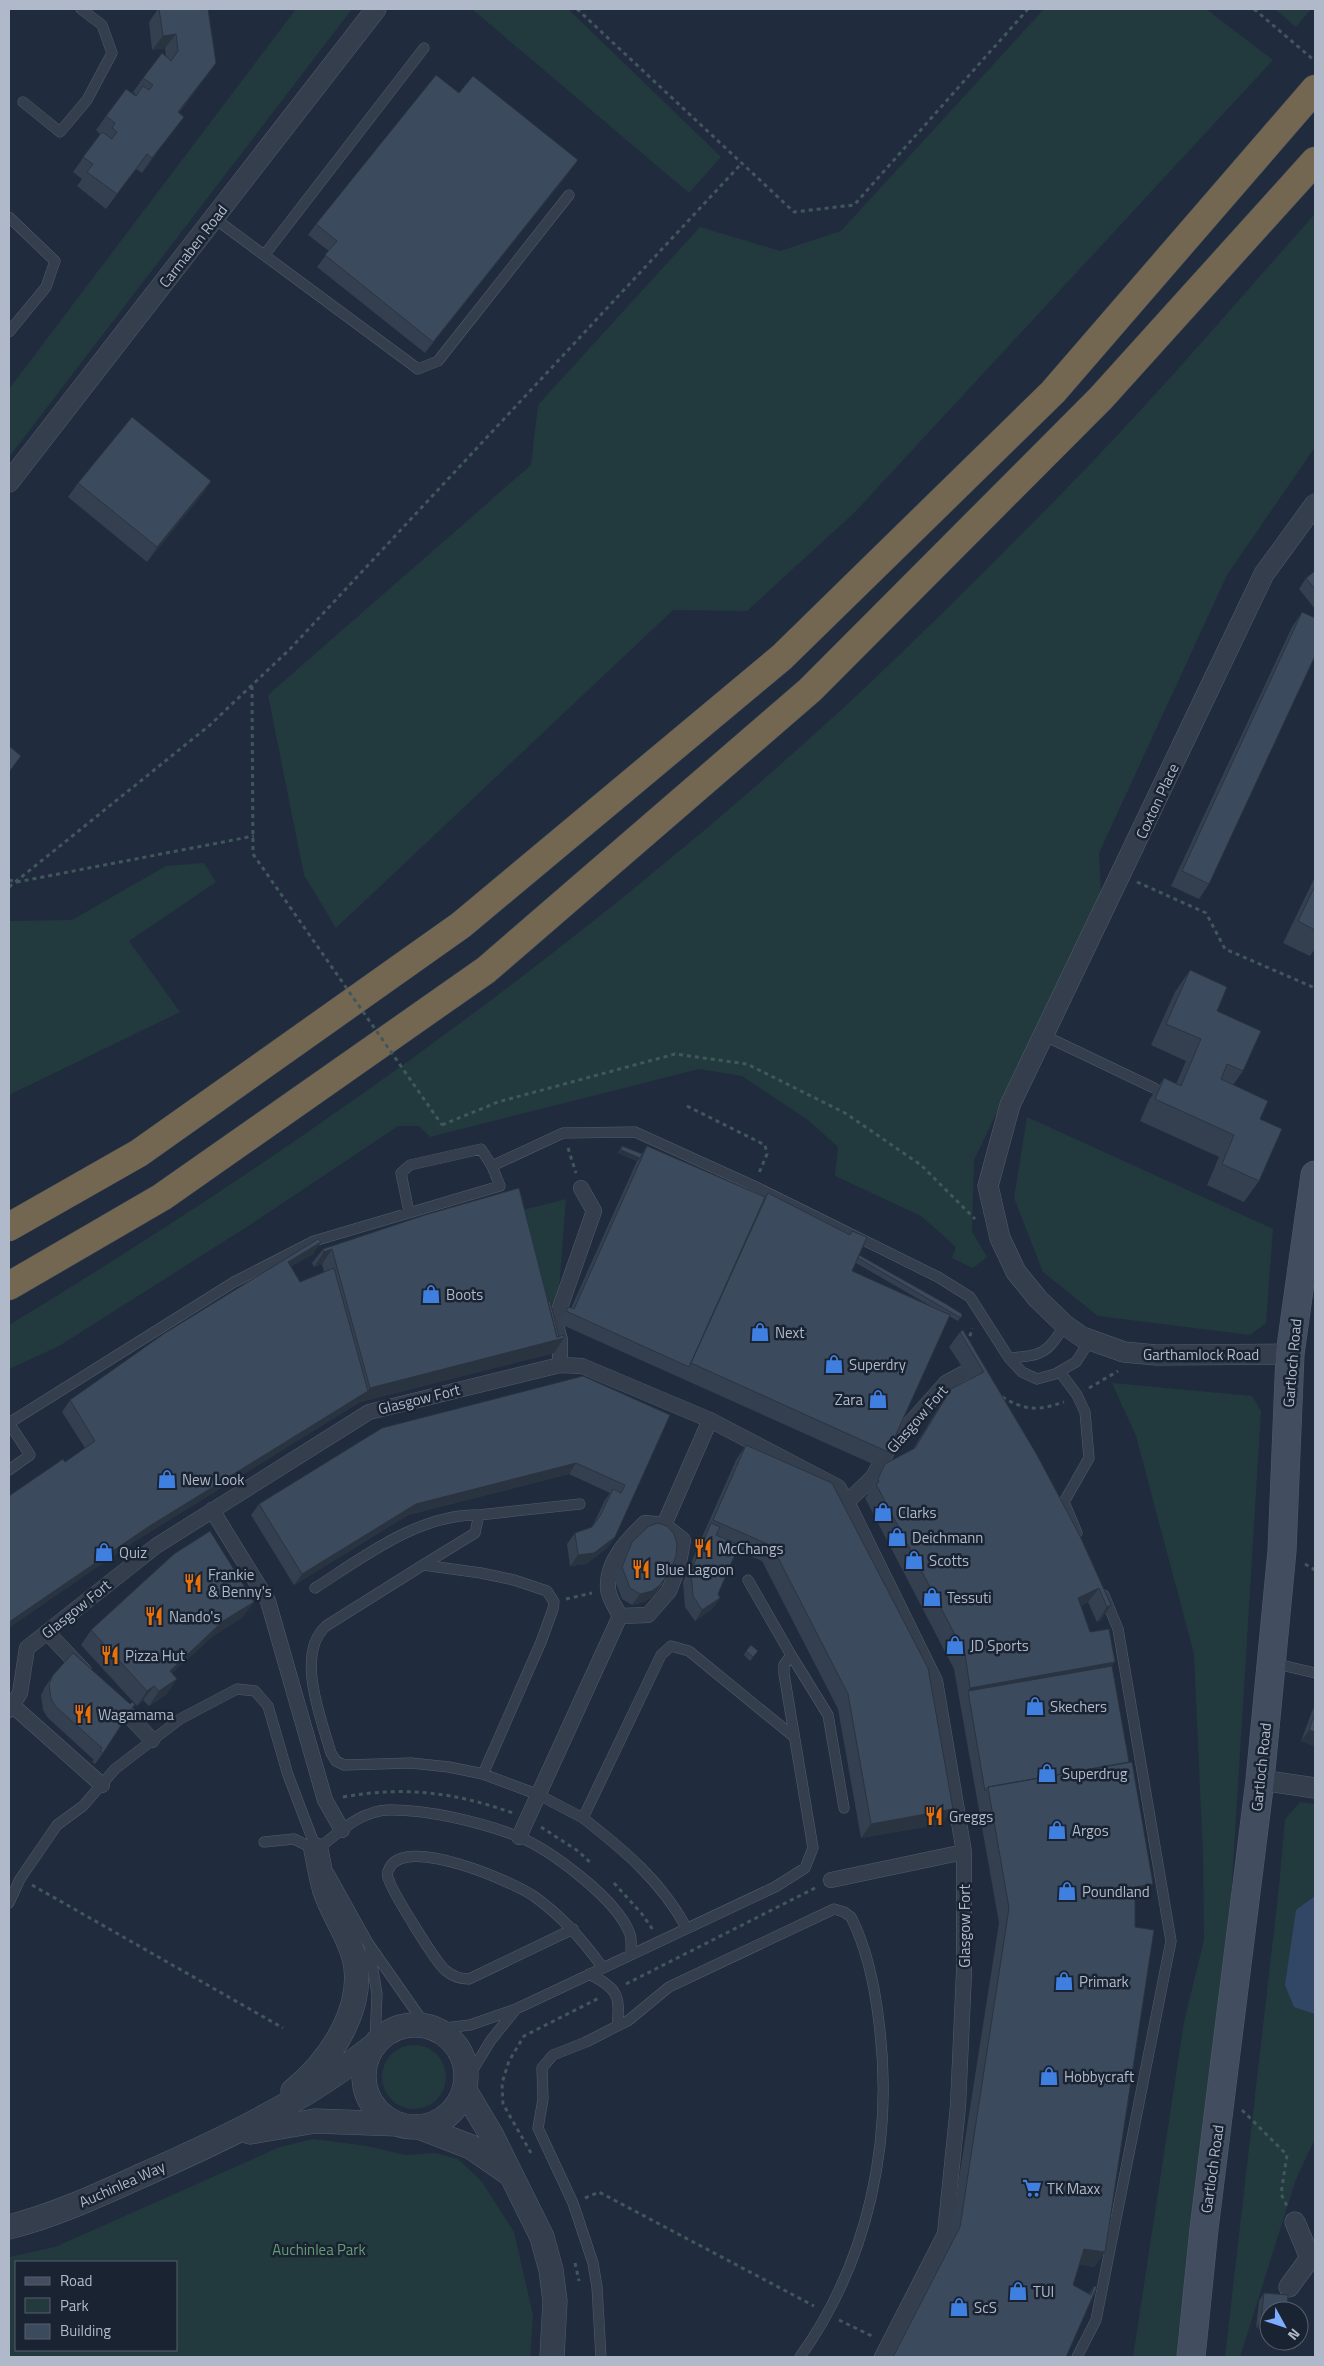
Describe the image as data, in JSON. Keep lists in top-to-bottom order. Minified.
{"streets":{"main road":["Gartloch Road"],"street":["Carmaben Road","Coxton Place","Garthamlock Road","Glasgow Fort","Auchinlea Way"]},"crossings":[["Coxton Place","Garthamlock Road"],["Garthamlock Road","Gartloch Road"]],"parks":["Auchinlea Park"],"places":{"shop":["Boots","Next","Superdry","Zara","New Look","Clarks","Deichmann","Quiz","Scotts","Tessuti","JD Sports","Skechers","Superdrug","Argos","Poundland","Primark","Hobbycraft","TUI","ScS"],"restaurant":["McChangs","Blue Lagoon","Frankie & Benny's","Nando's","Pizza Hut","Wagamama","Greggs"],"supermarket":["TK Maxx"]},"legend":["Road","Park","Building"],"north":"bottom right"}
